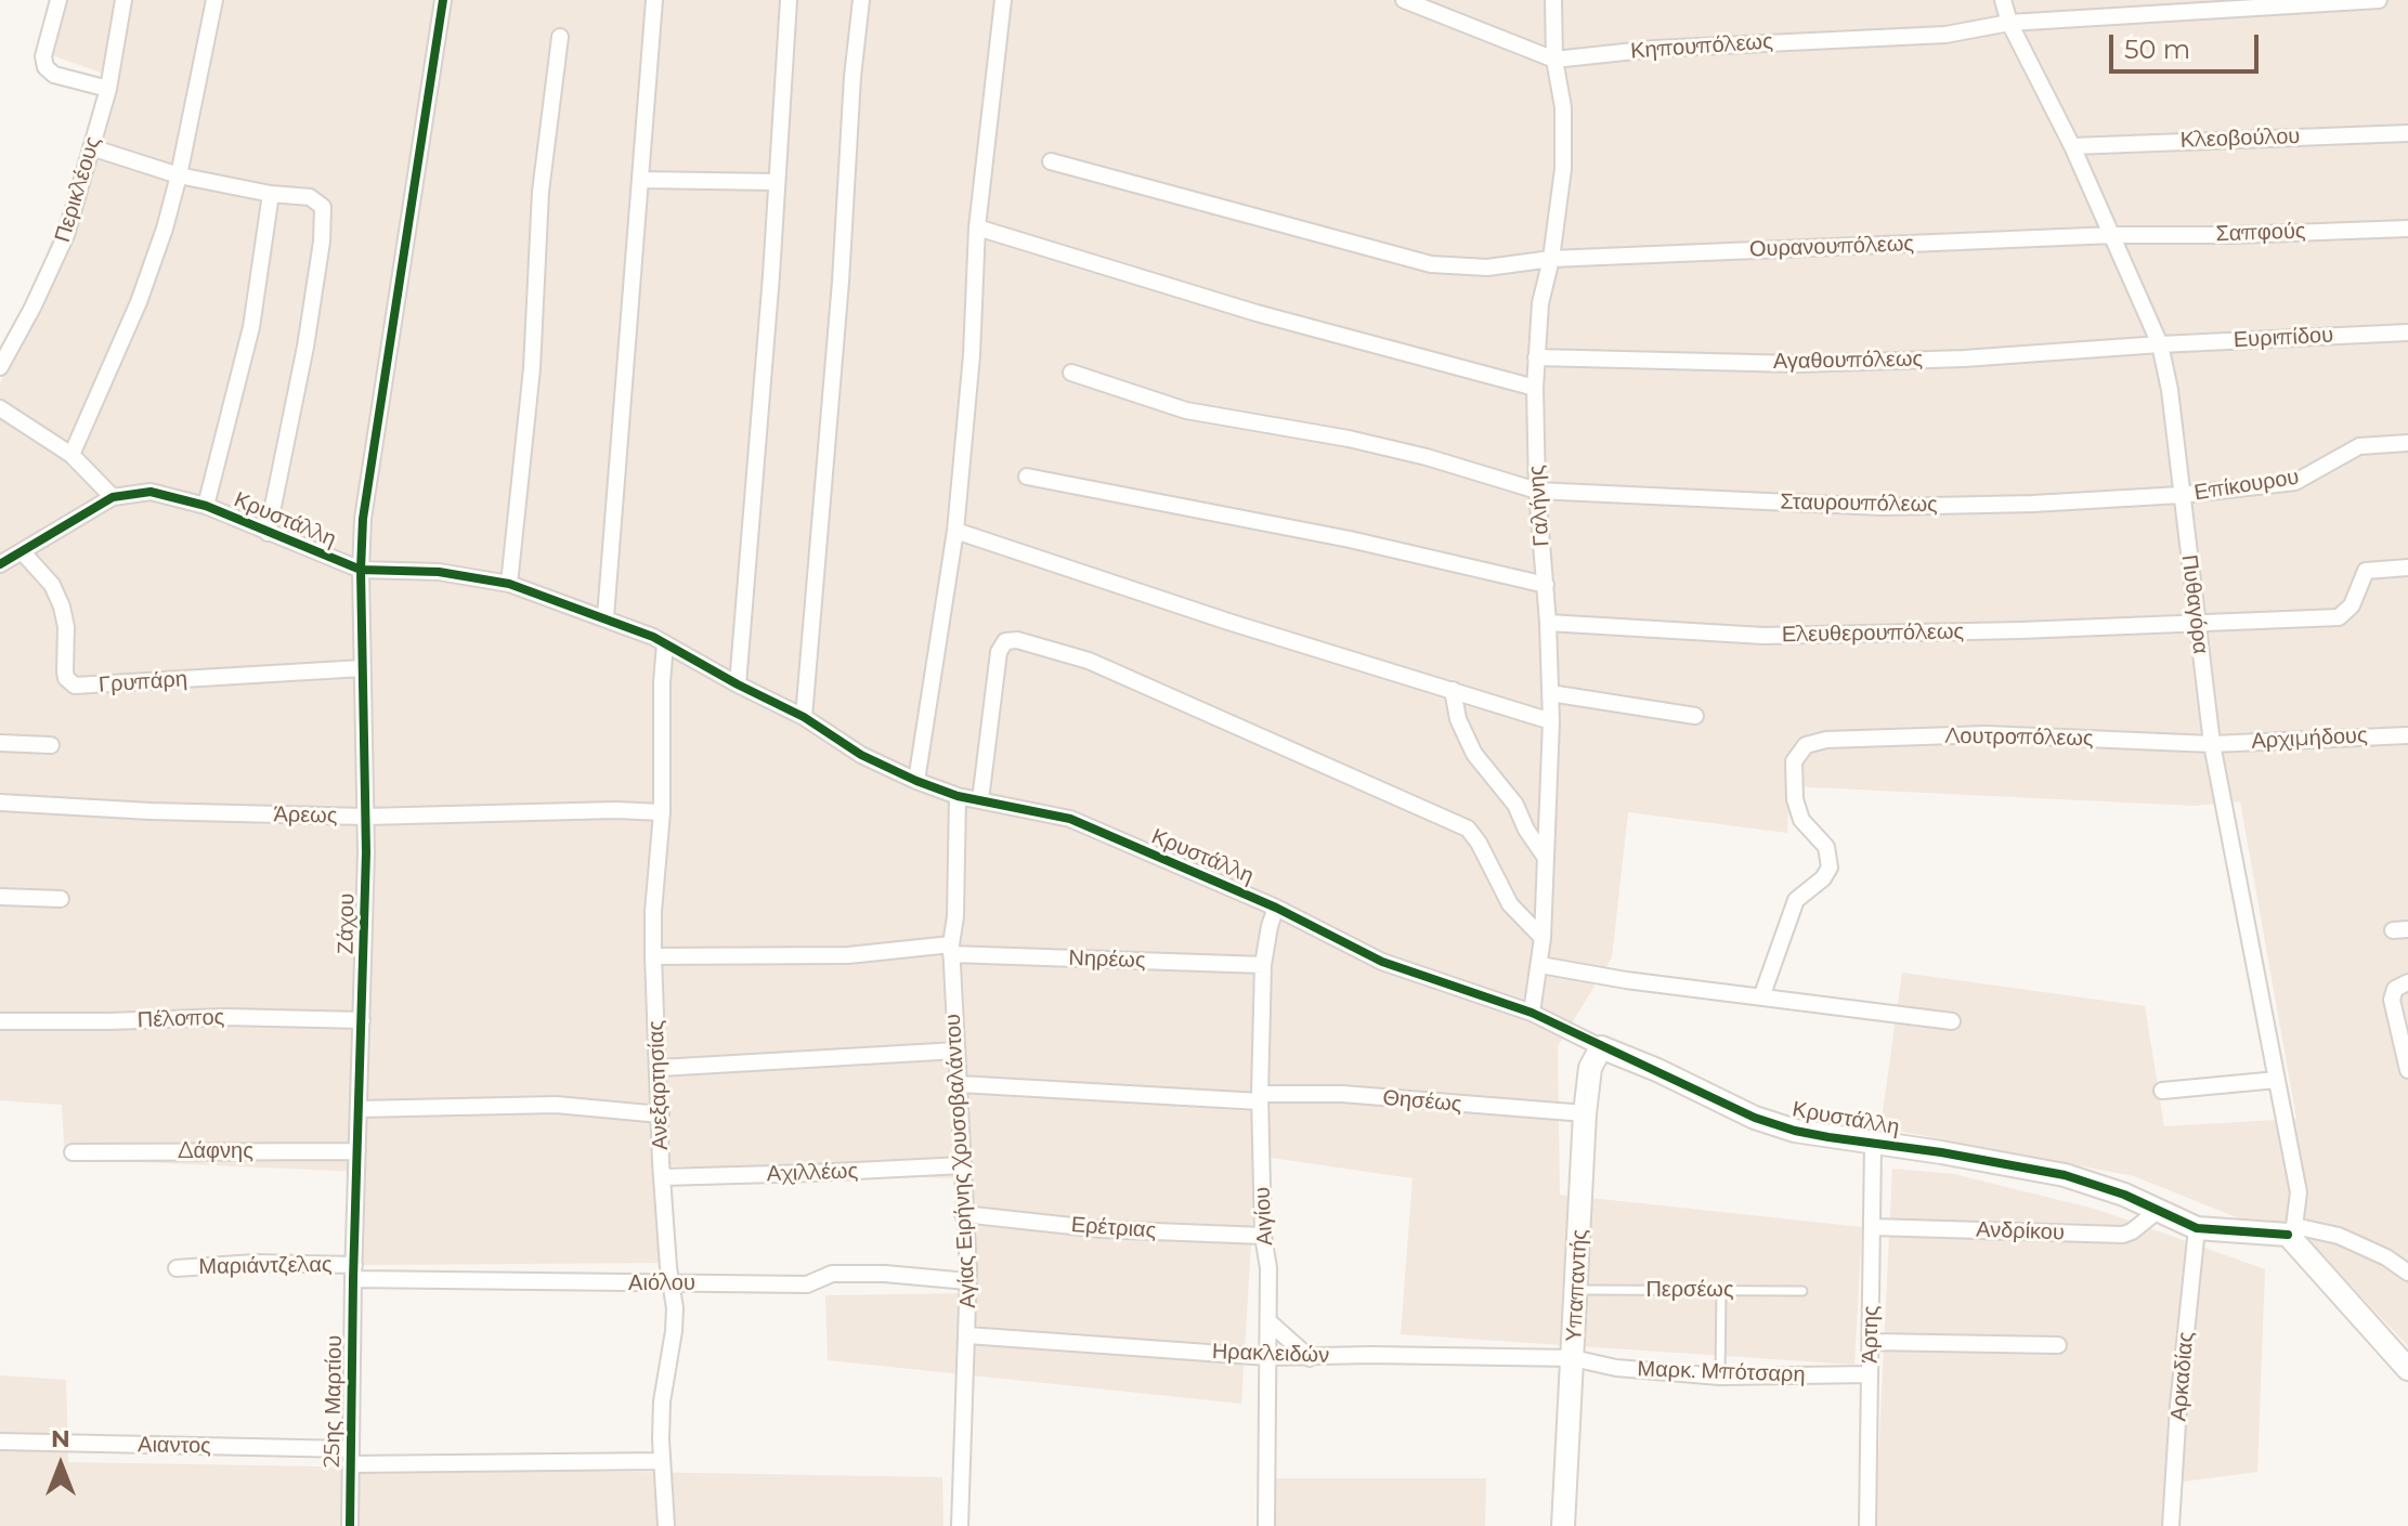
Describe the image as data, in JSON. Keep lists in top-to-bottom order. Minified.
{"streets":{"street":["Κηπουπόλεως","Κλεοβούλου","Περικλέους","Σαπφούς","Ουρανουπόλεως","Ευριπίδου","Αγαθουπόλεως","Επίκουρου","Σταυρουπόλεως","Γαλήνης","Κρυστάλλη","Πυθαγόρα","Ελευθερουπόλεως","Γρυπάρη","Λουτροπόλεως","Αρχιμήδους","Άρεως","Ζάχου","Νηρέως","Πέλοπος","Ανεξαρτησίας","Θησέως","Δάφνης","Αγίας Ειρήνης Χρυσοβαλάντου","Αχιλλέως","Αιγίου","Ερέτριας","Ανδρίκου","Μαριάντζελας","Αιόλου","Υπαπαντής","Άρτης","Ηρακλειδών","Μαρκ. Μπότσαρη","Αρκαδίας","25ης Μαρτίου","Αιαντος"],"lane":["Περσέως"]},"crossings":[["Κηπουπόλεως","Γαλήνης"],["Κηπουπόλεως","Πυθαγόρα"],["Κλεοβούλου","Πυθαγόρα"],["Σαπφούς","Ουρανουπόλεως"],["Σαπφούς","Πυθαγόρα"],["Ουρανουπόλεως","Γαλήνης"],["Ουρανουπόλεως","Πυθαγόρα"],["Ευριπίδου","Αγαθουπόλεως"],["Ευριπίδου","Πυθαγόρα"],["Αγαθουπόλεως","Γαλήνης"],["Αγαθουπόλεως","Πυθαγόρα"],["Επίκουρου","Σταυρουπόλεως"],["Επίκουρου","Πυθαγόρα"],["Σταυρουπόλεως","Γαλήνης"],["Σταυρουπόλεως","Πυθαγόρα"],["Γαλήνης","Κρυστάλλη"],["Γαλήνης","Ελευθερουπόλεως"],["Κρυστάλλη","Πυθαγόρα"],["Κρυστάλλη","Ζάχου"],["Κρυστάλλη","Ανεξαρτησίας"],["Κρυστάλλη","Αγίας Ειρήνης Χρυσοβαλάντου"],["Κρυστάλλη","Αιγίου"],["Κρυστάλλη","Ανδρίκου"],["Κρυστάλλη","Υπαπαντής"],["Κρυστάλλη","Άρτης"],["Κρυστάλλη","Αρκαδίας"],["Πυθαγόρα","Ελευθερουπόλεως"],["Πυθαγόρα","Λουτροπόλεως"],["Πυθαγόρα","Αρχιμήδους"],["Γρυπάρη","Ζάχου"],["Λουτροπόλεως","Αρχιμήδους"],["Άρεως","Ζάχου"],["Άρεως","Ανεξαρτησίας"],["Ζάχου","Πέλοπος"],["Ζάχου","Δάφνης"],["Ζάχου","Μαριάντζελας"],["Ζάχου","Αιόλου"],["Ζάχου","25ης Μαρτίου"],["Νηρέως","Ανεξαρτησίας"],["Νηρέως","Αγίας Ειρήνης Χρυσοβαλάντου"],["Νηρέως","Αιγίου"],["Ανεξαρτησίας","Αχιλλέως"],["Ανεξαρτησίας","Αιόλου"],["Ανεξαρτησίας","Αιαντος"],["Θησέως","Αγίας Ειρήνης Χρυσοβαλάντου"],["Θησέως","Αιγίου"],["Θησέως","Υπαπαντής"],["Αγίας Ειρήνης Χρυσοβαλάντου","Αχιλλέως"],["Αγίας Ειρήνης Χρυσοβαλάντου","Ερέτριας"],["Αγίας Ειρήνης Χρυσοβαλάντου","Αιόλου"],["Αγίας Ειρήνης Χρυσοβαλάντου","Ηρακλειδών"],["Αιγίου","Ερέτριας"],["Αιγίου","Ηρακλειδών"],["Ανδρίκου","Άρτης"],["Μαριάντζελας","Αιόλου"],["Μαριάντζελας","25ης Μαρτίου"],["Αιόλου","25ης Μαρτίου"],["Υπαπαντής","Περσέως"],["Υπαπαντής","Ηρακλειδών"],["Υπαπαντής","Μαρκ. Μπότσαρη"],["Άρτης","Μαρκ. Μπότσαρη"],["Ηρακλειδών","Μαρκ. Μπότσαρη"],["25ης Μαρτίου","Αιαντος"]],"scale_bar":"50 m","north":"top"}
